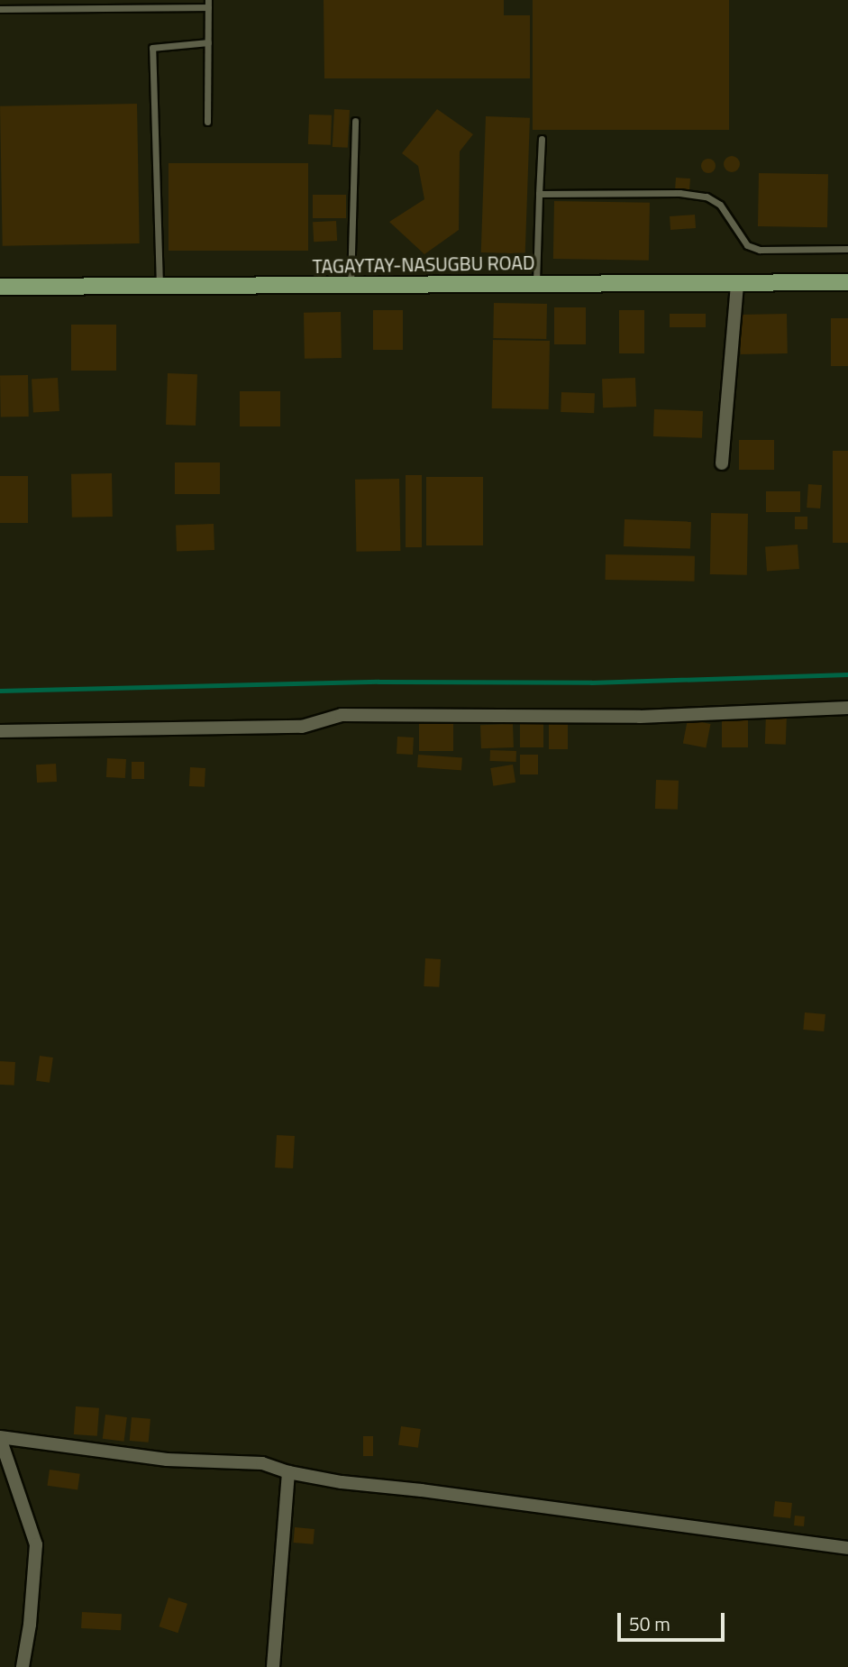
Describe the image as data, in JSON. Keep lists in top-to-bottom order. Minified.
{"streets":{"main road":["TAGAYTAY-NASUGBU ROAD"]},"scale_bar":"50 m"}
